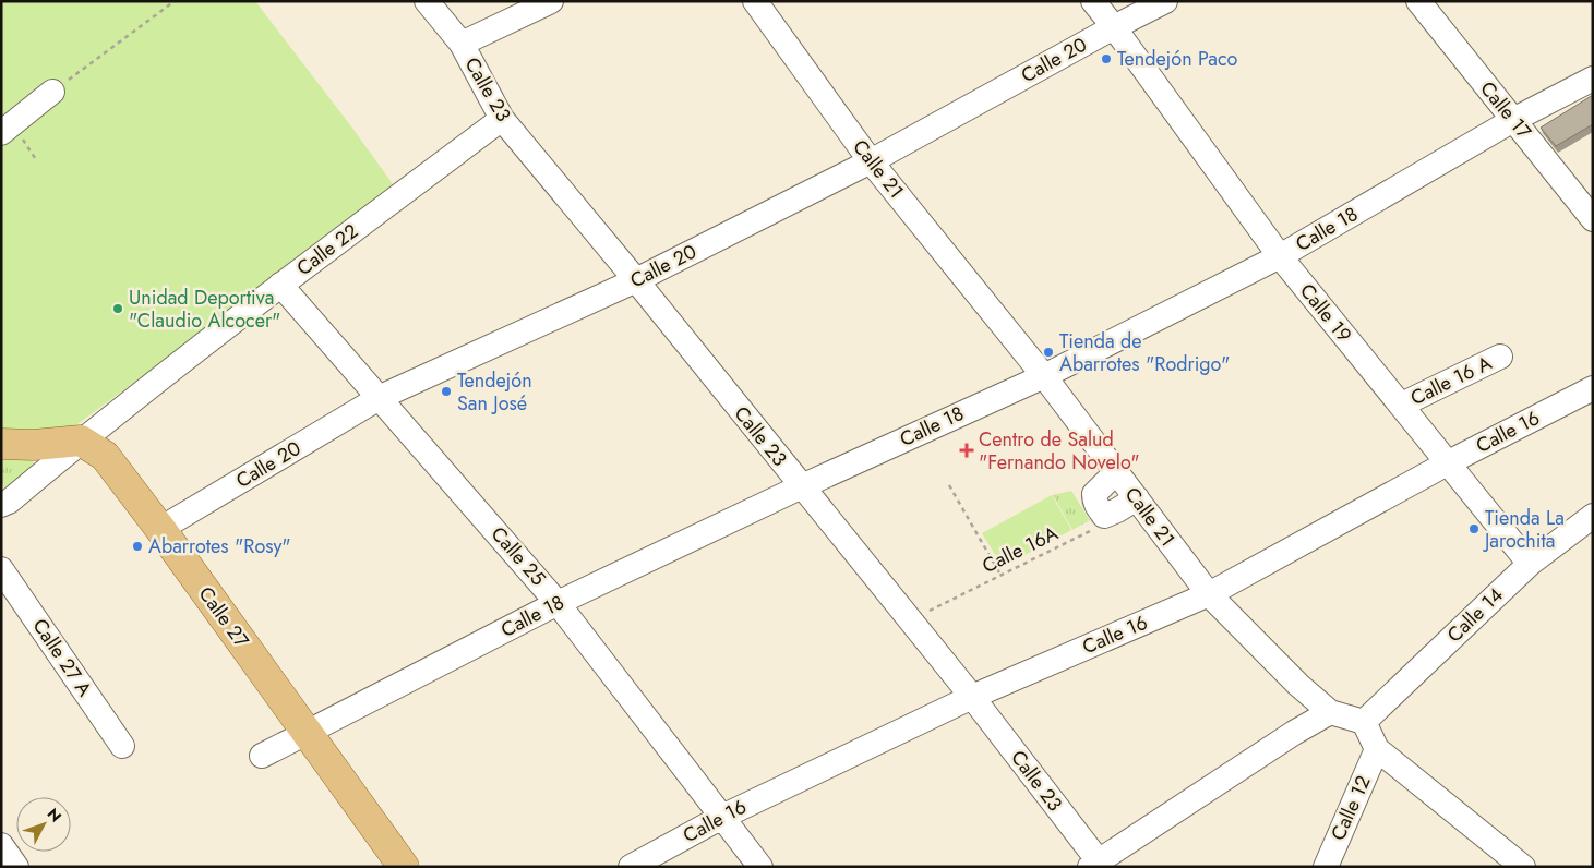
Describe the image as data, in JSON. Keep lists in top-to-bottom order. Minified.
{"streets":{"main road":["Calle 27"],"street":["Calle 20","Calle 23","Calle 17","Calle 21","Calle 18","Calle 22","Calle 19","Calle 16 A","Calle 16","Calle 25","Calle 14","Calle 27 A","Calle 12"],"path":["Calle 16A"]},"crossings":[["Calle 20","Calle 23"],["Calle 20","Calle 21"],["Calle 20","Calle 19"],["Calle 20","Calle 25"],["Calle 20","Calle 27"],["Calle 23","Calle 18"],["Calle 23","Calle 22"],["Calle 23","Calle 16"],["Calle 23","Calle 16A"],["Calle 17","Calle 18"],["Calle 21","Calle 18"],["Calle 21","Calle 16"],["Calle 21","Calle 14"],["Calle 18","Calle 19"],["Calle 18","Calle 25"],["Calle 18","Calle 27"],["Calle 22","Calle 25"],["Calle 22","Calle 27"],["Calle 19","Calle 16 A"],["Calle 19","Calle 16"],["Calle 19","Calle 14"],["Calle 16","Calle 25"]],"places":{"other":["Tendejón Paco","Unidad Deportiva \"Claudio Alcocer\"","Tienda de Abarrotes \"Rodrigo\"","Tendejón San José","Tienda La Jarochita","Abarrotes \"Rosy\""],"health":["Centro de Salud \"Fernando Novelo\""]},"north":"top right"}
